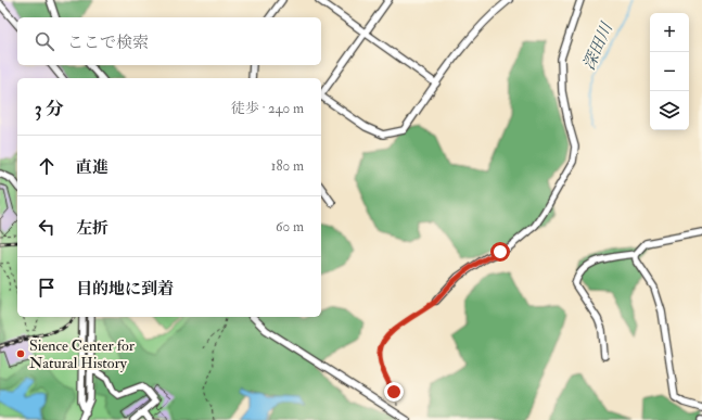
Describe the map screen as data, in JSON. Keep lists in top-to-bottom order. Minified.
{"water":["深田川"],"places":["Sience Center for Natural History"],"page":{"map_buttons":["+","−"],"search":"ここで検索","heading":["3 分","徒歩 · 240 m"],"list":[["直進","180 m"],["左折","60 m"],"目的地に到着"]}}
